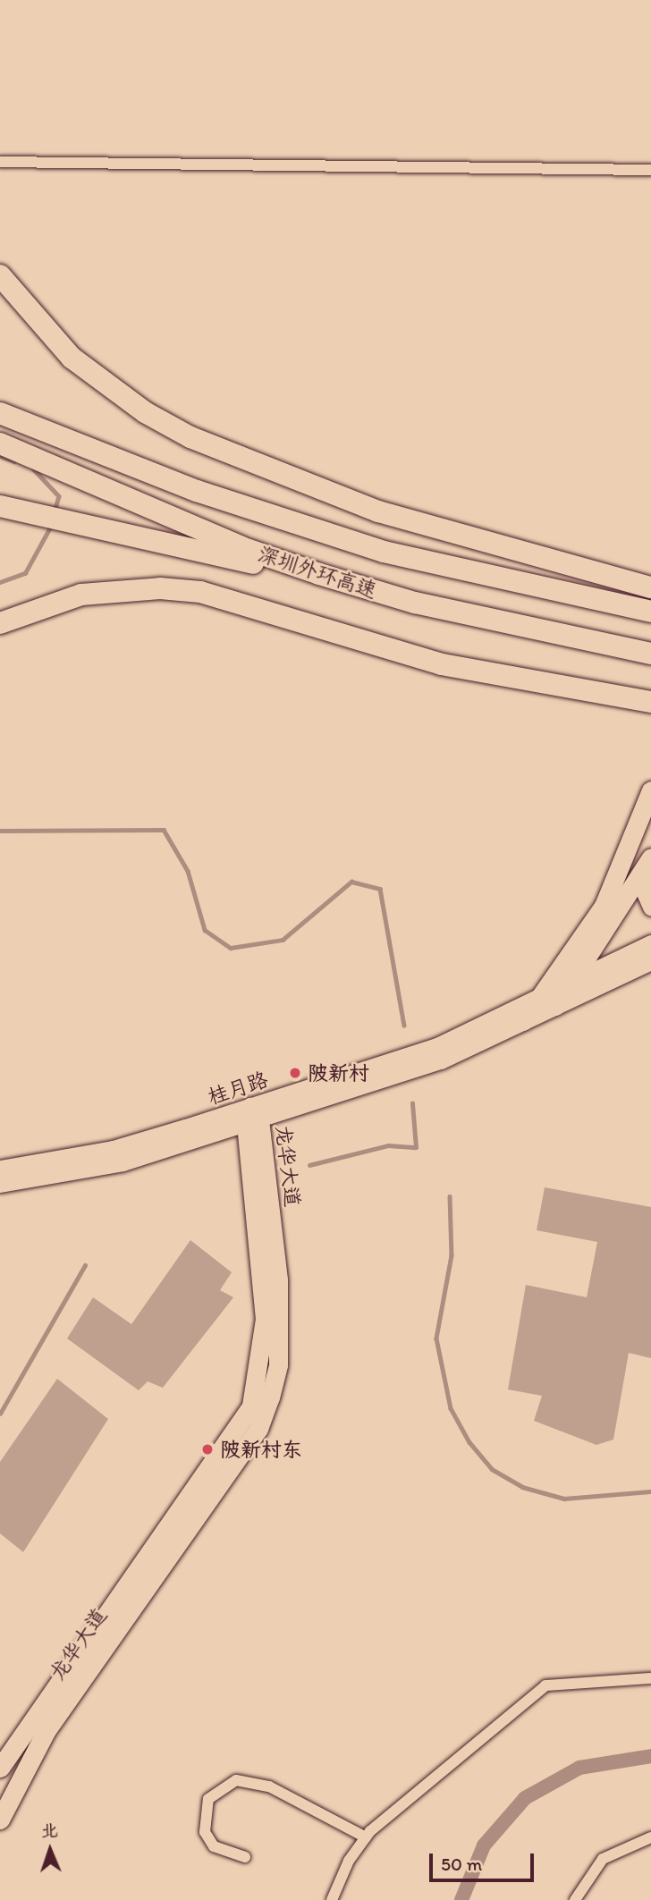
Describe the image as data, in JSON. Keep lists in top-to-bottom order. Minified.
{"streets":{"highway":["深圳外环高速"],"main road":["桂月路","龙华大道"]},"crossings":[["桂月路","龙华大道"]],"places":["陂新村","陂新村东"],"scale_bar":"50 m","north":"top"}
